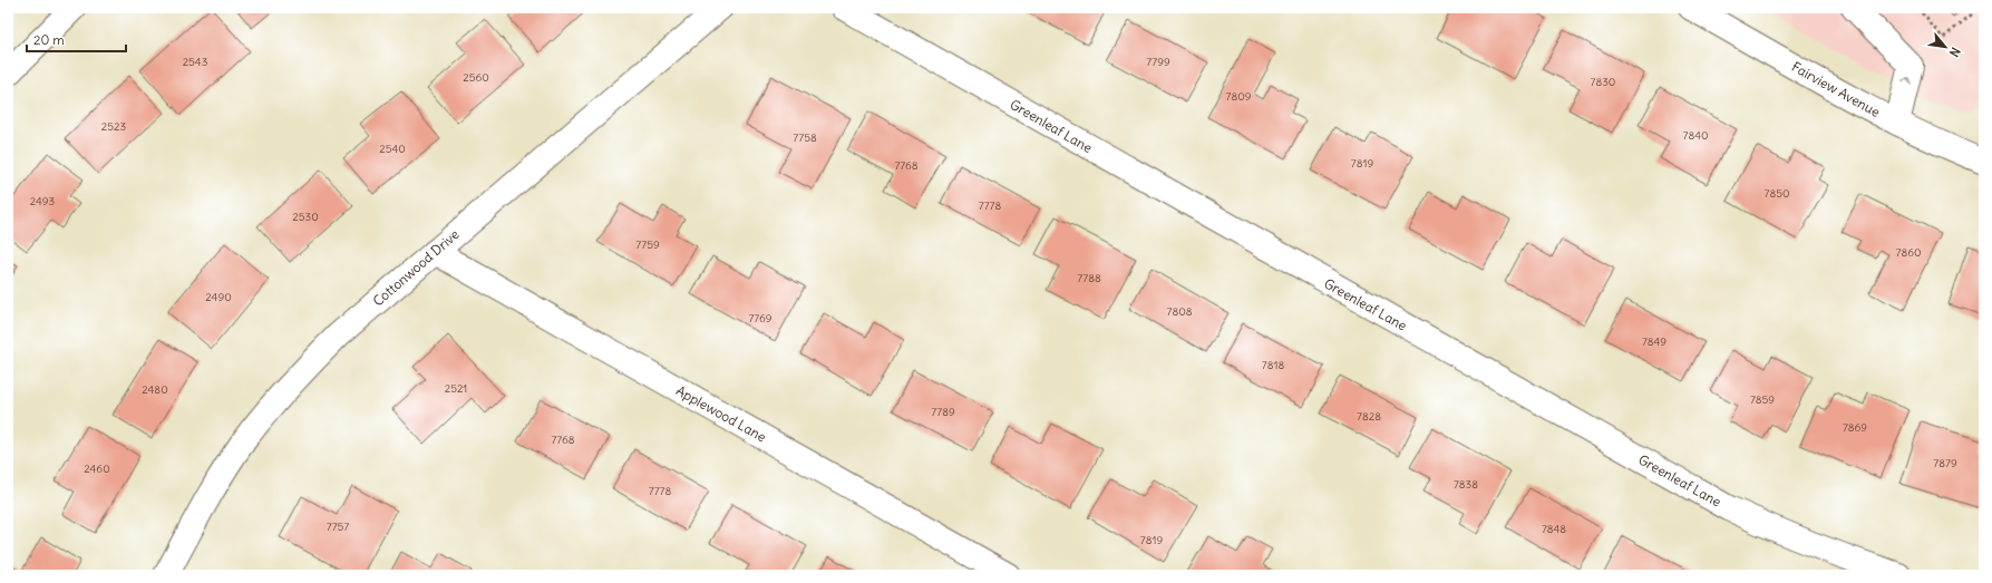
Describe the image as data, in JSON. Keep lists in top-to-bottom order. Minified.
{"streets":{"street":["Fairview Avenue","Greenleaf Lane","Cottonwood Drive","Applewood Lane"]},"crossings":[["Cottonwood Drive","Applewood Lane"]],"house_numbers":["2543","7799","2560","7830","7809","2523","7840","7758","2540","7819","7768","7850","2493","7778","2530","7759","7860","7788","2490","7808","7769","7849","7818","2521","2480","7859","7789","7828","7869","7768","7879","2460","7838","7778","7757","7848","7819"],"scale_bar":"20 m","north":"bottom right"}
